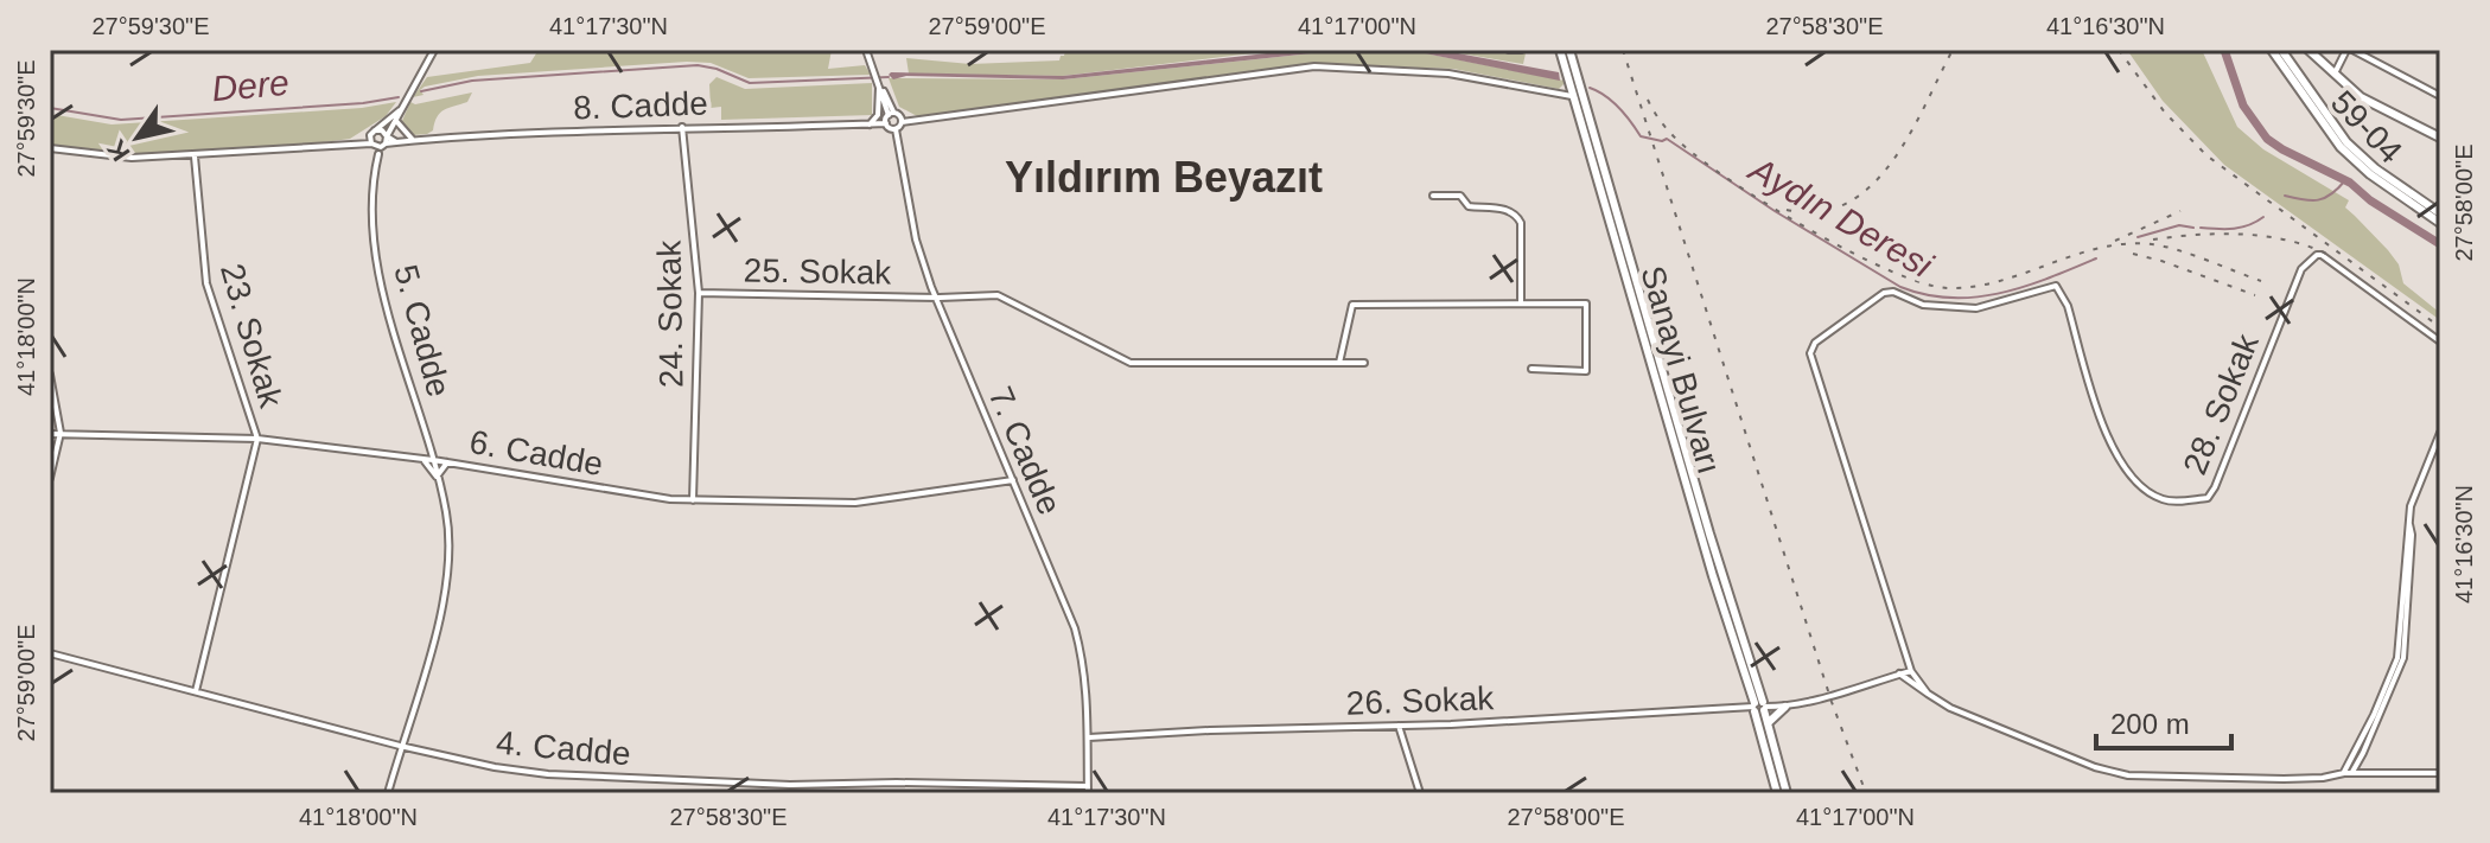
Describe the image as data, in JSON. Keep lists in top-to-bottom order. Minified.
{"streets":{"main road":["59-04","Sanayi Bulvarı"],"street":["8. Cadde","25. Sokak","24. Sokak","5. Cadde","23. Sokak","28. Sokak","7. Cadde","6. Cadde","26. Sokak","4. Cadde"]},"crossings":[["8. Cadde","24. Sokak"],["25. Sokak","24. Sokak"],["25. Sokak","7. Cadde"],["24. Sokak","6. Cadde"],["5. Cadde","6. Cadde"],["5. Cadde","4. Cadde"],["23. Sokak","6. Cadde"],["23. Sokak","4. Cadde"],["Sanayi Bulvarı","26. Sokak"],["7. Cadde","6. Cadde"],["7. Cadde","26. Sokak"],["7. Cadde","4. Cadde"]],"districts":["Yıldırım Beyazıt"],"water":["Dere","Aydın Deresi"],"scale_bar":"200 m","north":"bottom left","coordinates":["27°59'30\"E","41°17'30\"N","27°59'00\"E","41°17'00\"N","27°58'30\"E","41°16'30\"N","27°58'00\"E","41°18'00\"N"]}
